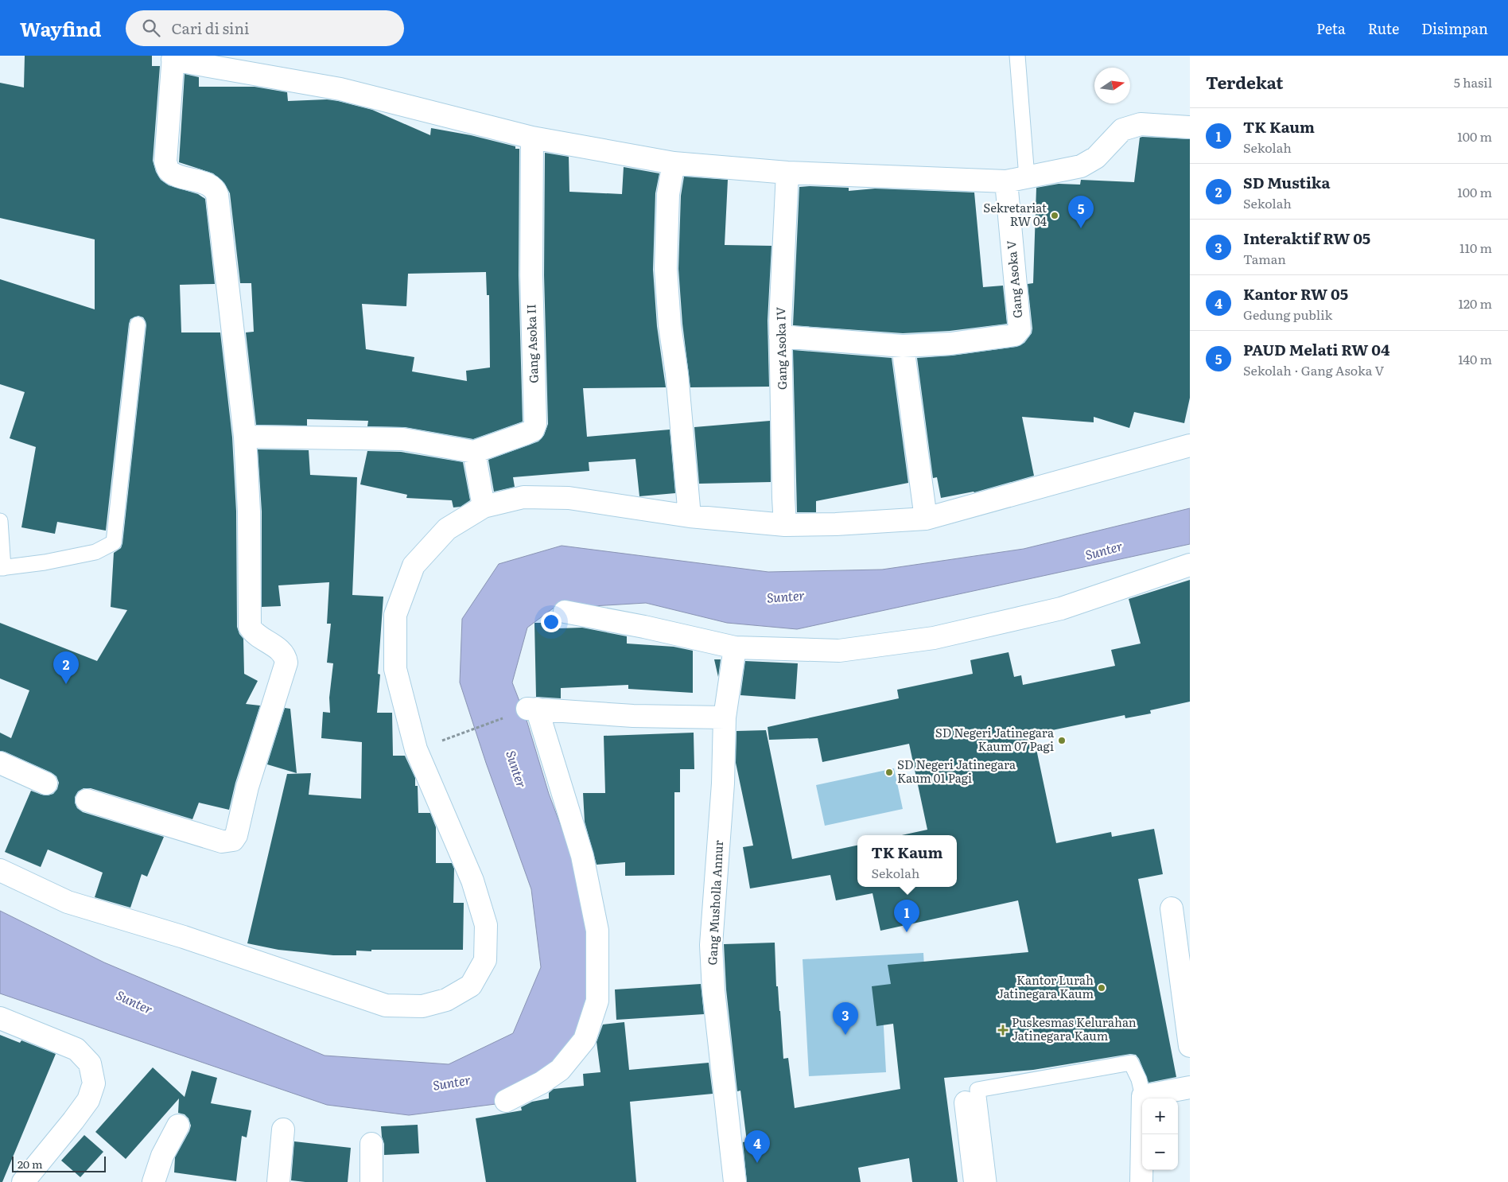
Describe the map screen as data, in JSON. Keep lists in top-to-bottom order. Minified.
{"streets":{"street":["Gang Asoka V","Gang Asoka II","Gang Asoka IV","Gang Musholla Annur"]},"crossings":[["Gang Asoka V","Gang Asoka IV"]],"water":["Sunter"],"places":{"other":["Sekretariat RW 04","SD Negeri Jatinegara Kaum 07 Pagi","SD Negeri Jatinegara Kaum 01 Pagi","Kantor Lurah Jatinegara Kaum"],"health":["Puskesmas Kelurahan Jatinegara Kaum"]},"scale_bar":"20 m","north":"right","page":{"header":"Wayfind","search":"Cari di sini","nav":["Peta","Rute","Disimpan"],"heading":["Terdekat","5 hasil"],"list":[{"mark":"1","name":"TK Kaum","note":"Sekolah","value":"100 m"},{"mark":"2","name":"SD Mustika","note":"Sekolah","value":"100 m"},{"mark":"3","name":"Interaktif RW 05","note":"Taman","value":"110 m"},{"mark":"4","name":"Kantor RW 05","note":"Gedung publik","value":"120 m"},{"mark":"5","name":"PAUD Melati RW 04","note":"Sekolah · Gang Asoka V","value":"140 m"}],"pins":["5","2","1","3","4"],"popup":["TK Kaum","Sekolah"],"map_buttons":["+","−"],"scale":"20 m"}}
